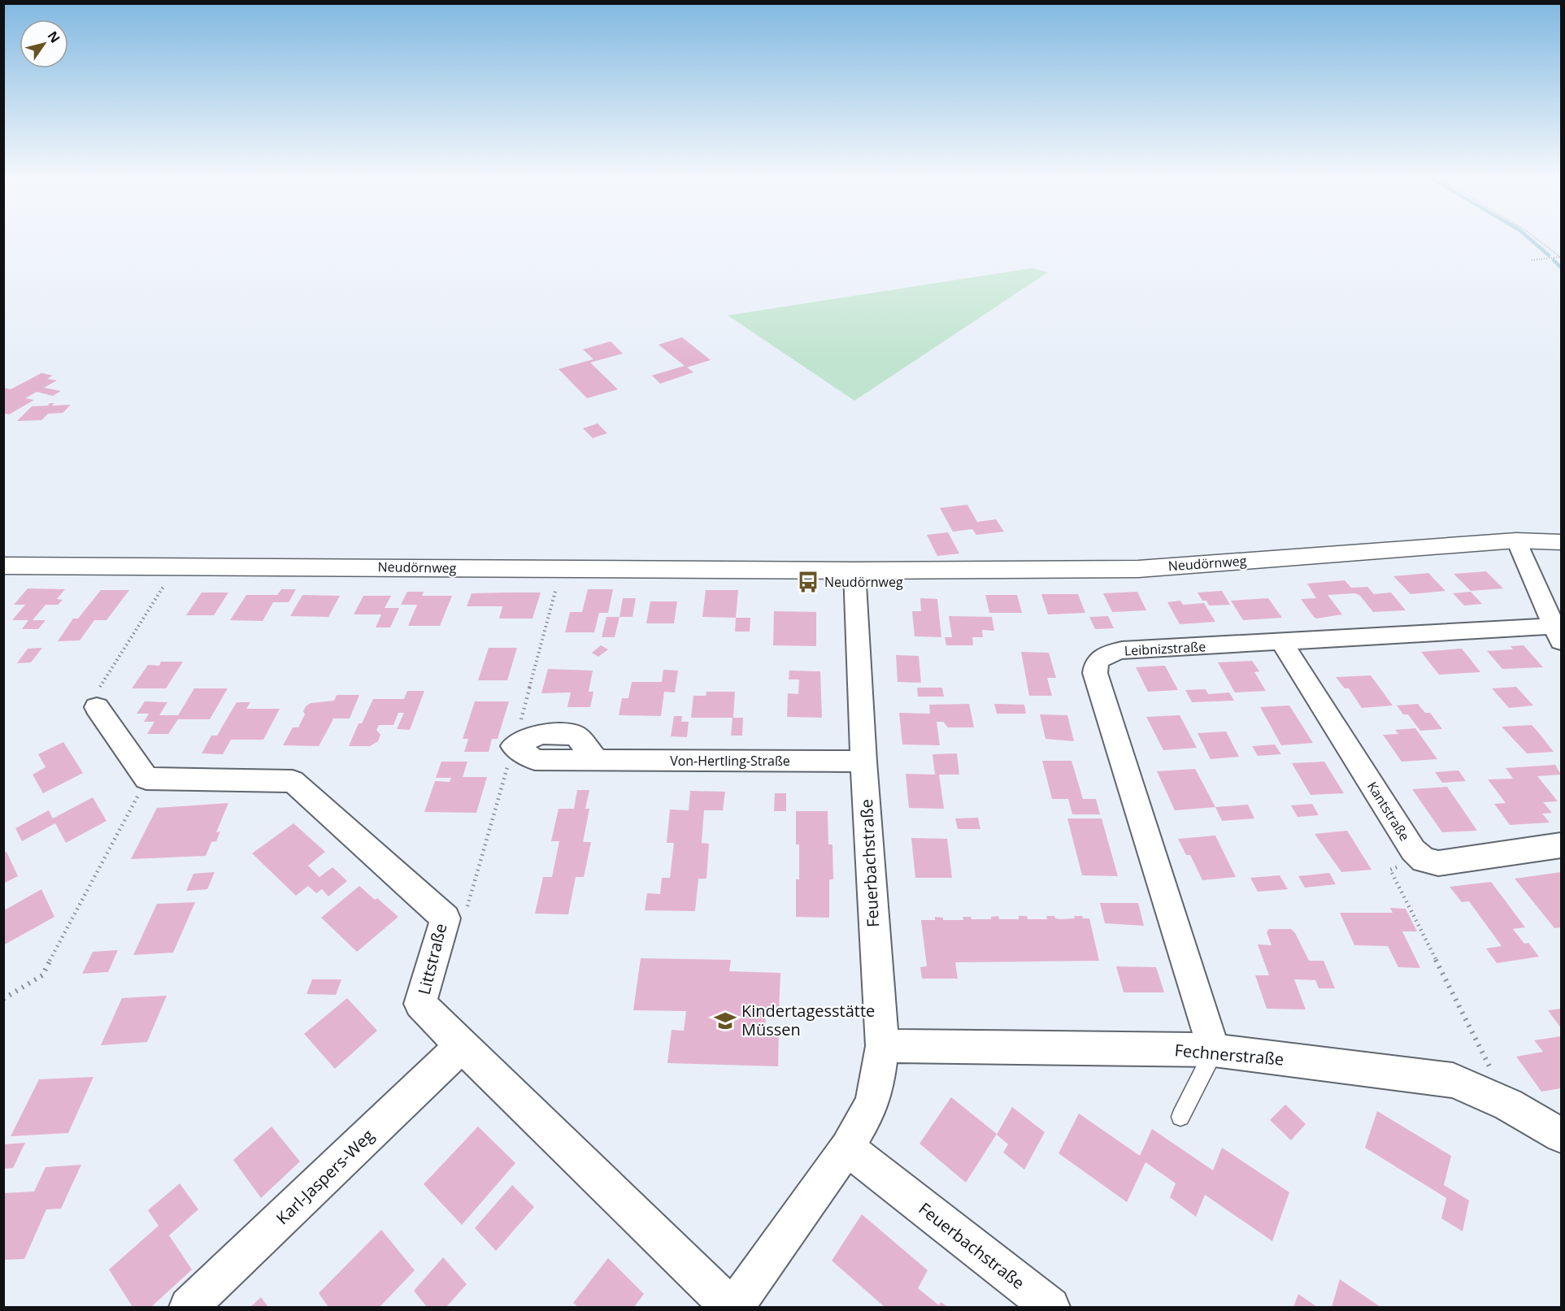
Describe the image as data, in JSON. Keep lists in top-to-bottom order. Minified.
{"streets":{"street":["Neudörnweg","Leibnizstraße","Von-Hertling-Straße","Kantstraße","Feuerbachstraße","Littstraße","Fechnerstraße","Karl-Jaspers-Weg"]},"crossings":[["Neudörnweg","Feuerbachstraße"],["Leibnizstraße","Kantstraße"],["Leibnizstraße","Fechnerstraße"],["Von-Hertling-Straße","Feuerbachstraße"],["Feuerbachstraße","Fechnerstraße"],["Littstraße","Karl-Jaspers-Weg"]],"places":{"bus stop":["Neudörnweg"],"school or university":["Kindertagesstätte Müssen"]},"north":"top right"}
